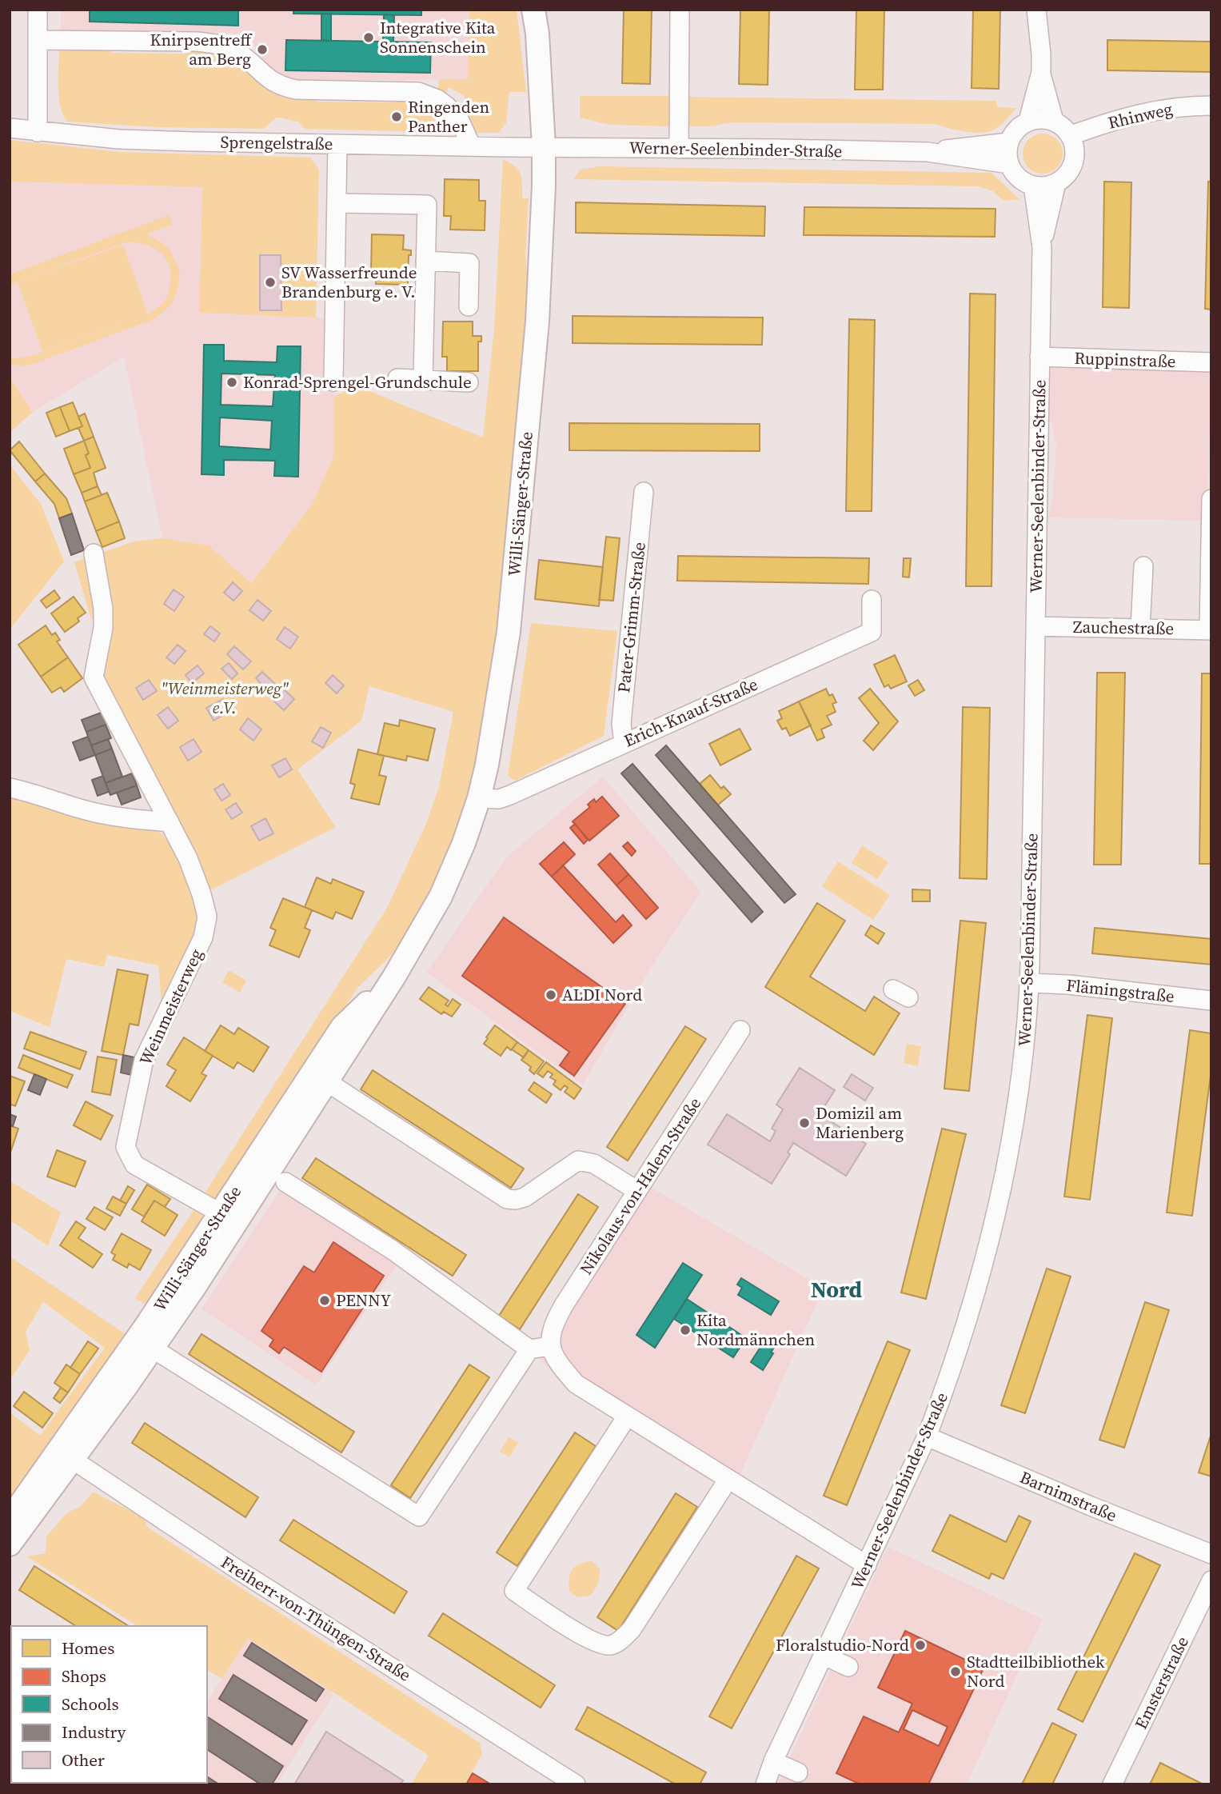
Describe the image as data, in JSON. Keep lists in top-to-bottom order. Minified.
{"streets":{"main road":["Willi-Sänger-Straße"],"street":["Rhinweg","Sprengelstraße","Werner-Seelenbinder-Straße","Ruppinstraße","Pater-Grimm-Straße","Zauchestraße","Erich-Knauf-Straße","Flämingstraße","Weinmeisterweg","Nikolaus-von-Halem-Straße","Barnimstraße","Freiherr-von-Thüngen-Straße","Emsterstraße"]},"crossings":[["Rhinweg","Werner-Seelenbinder-Straße"],["Sprengelstraße","Werner-Seelenbinder-Straße"],["Sprengelstraße","Willi-Sänger-Straße"],["Werner-Seelenbinder-Straße","Ruppinstraße"],["Werner-Seelenbinder-Straße","Willi-Sänger-Straße"],["Werner-Seelenbinder-Straße","Zauchestraße"],["Werner-Seelenbinder-Straße","Flämingstraße"],["Werner-Seelenbinder-Straße","Barnimstraße"],["Willi-Sänger-Straße","Erich-Knauf-Straße"],["Willi-Sänger-Straße","Weinmeisterweg"],["Willi-Sänger-Straße","Freiherr-von-Thüngen-Straße"],["Pater-Grimm-Straße","Erich-Knauf-Straße"]],"districts":["Nord"],"parks":["\"Weinmeisterweg\" e.V."],"places":["Integrative Kita Sonnenschein","Knirpsentreff am Berg","Ringenden Panther","SV Wasserfreunde Brandenburg e. V.","Konrad-Sprengel-Grundschule","ALDI Nord","Domizil am Marienberg","PENNY","Kita Nordmännchen","Floralstudio-Nord","Stadtteilbibliothek Nord"],"legend":["Homes","Shops","Schools","Industry","Other"]}
